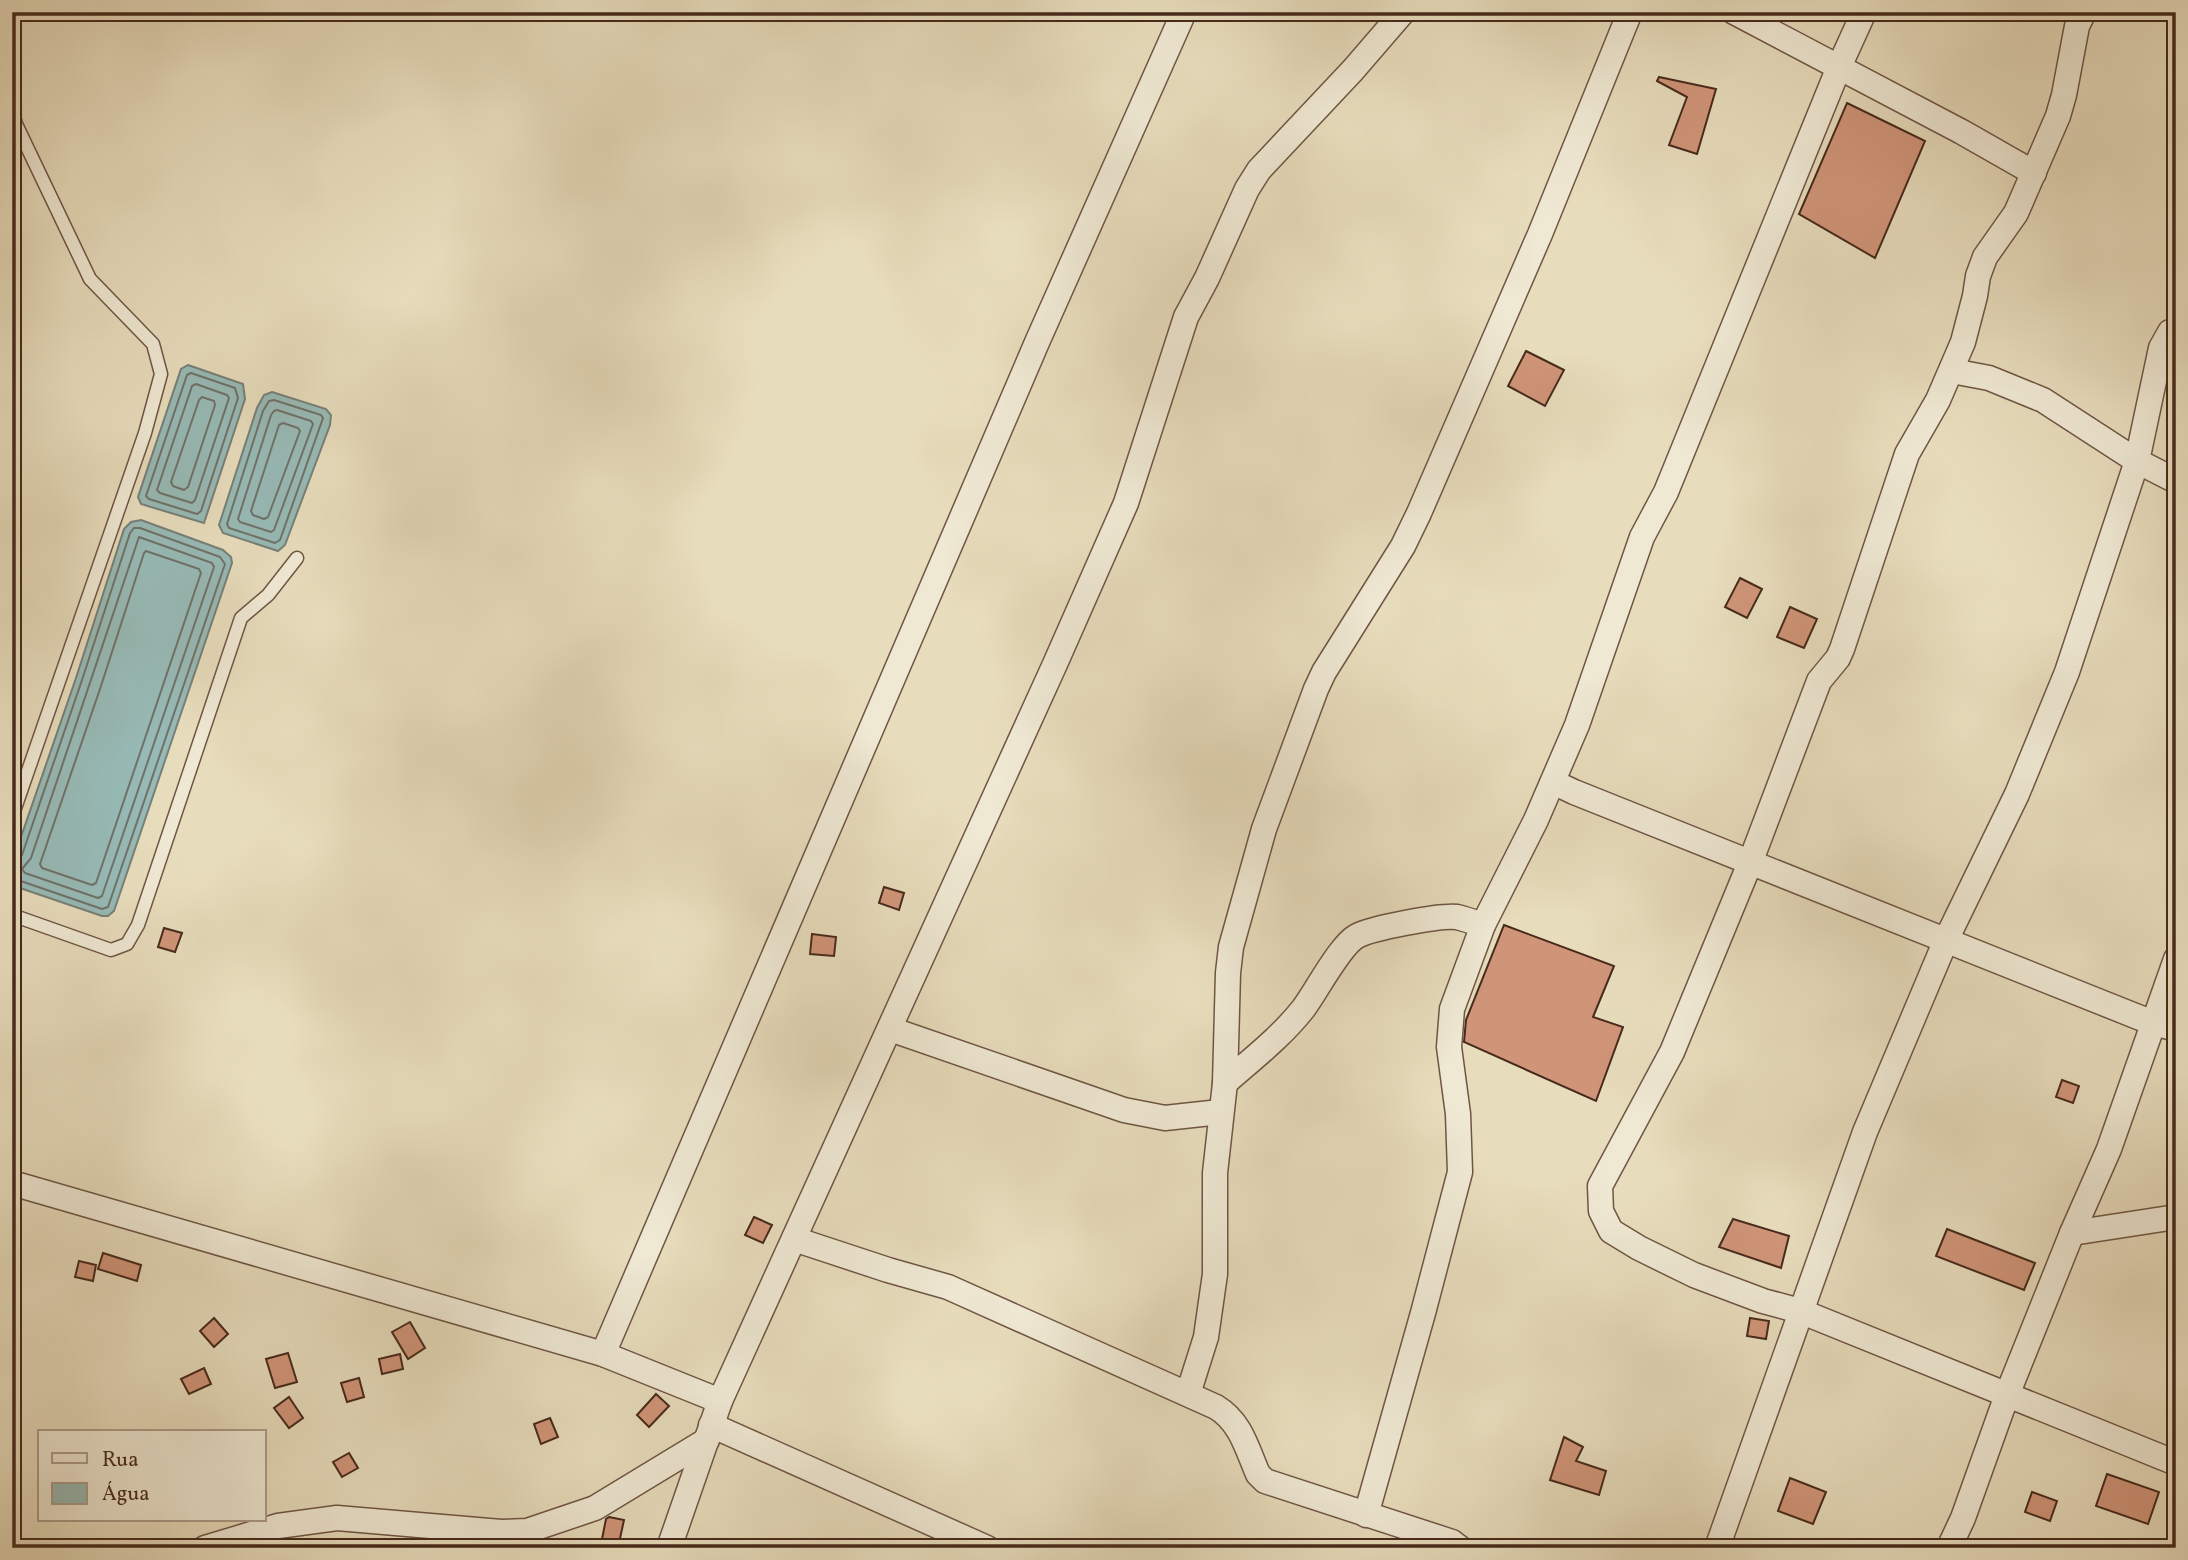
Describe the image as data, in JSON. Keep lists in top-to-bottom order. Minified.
{"legend":["Rua","Água"]}
